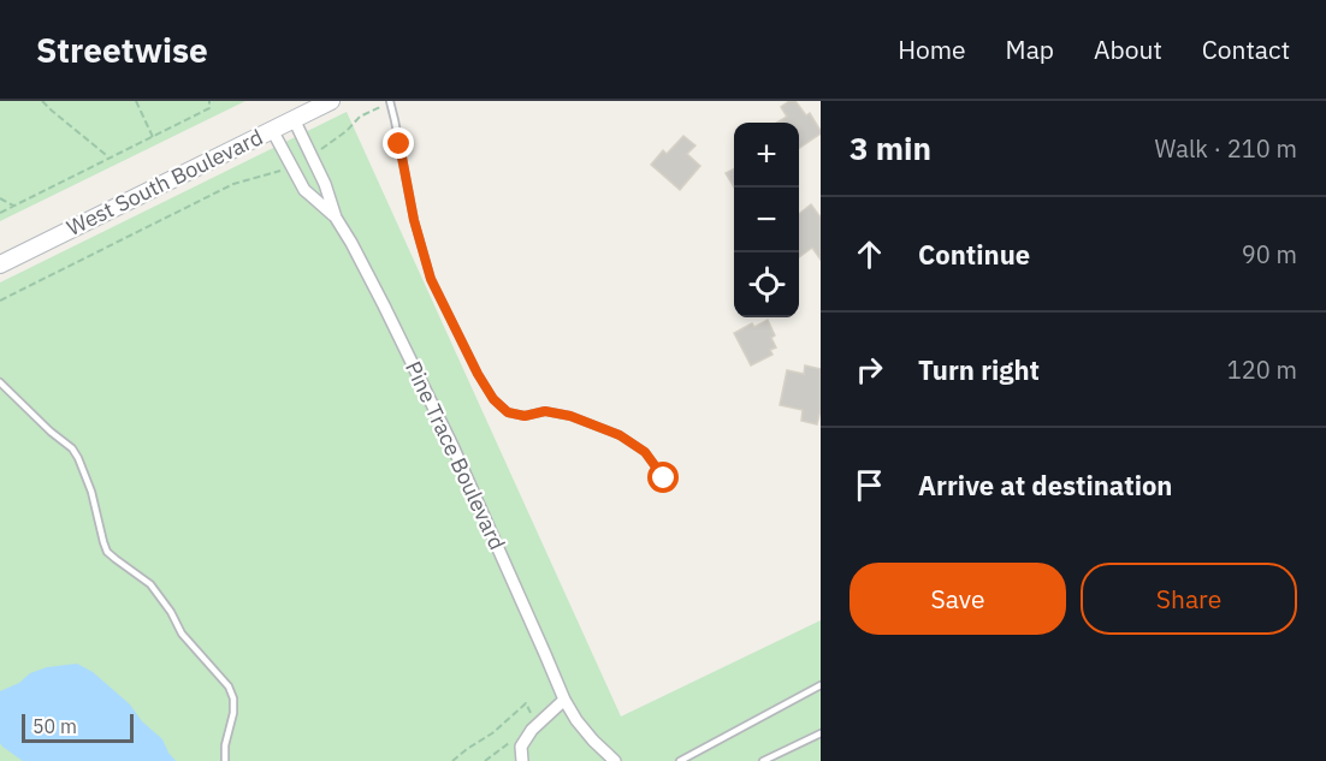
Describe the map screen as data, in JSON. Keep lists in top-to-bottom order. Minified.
{"streets":{"main road":["West South Boulevard"],"street":["Pine Trace Boulevard"]},"crossings":[["West South Boulevard","Pine Trace Boulevard"]],"scale_bar":"50 m","page":{"header":"Streetwise","nav":["Home","Map","About","Contact"],"heading":["3 min","Walk · 210 m"],"map_buttons":["+","−"],"list":[["Continue","90 m"],["Turn right","120 m"],"Arrive at destination"],"buttons":["Save","Share"],"scale":"50 m"}}
